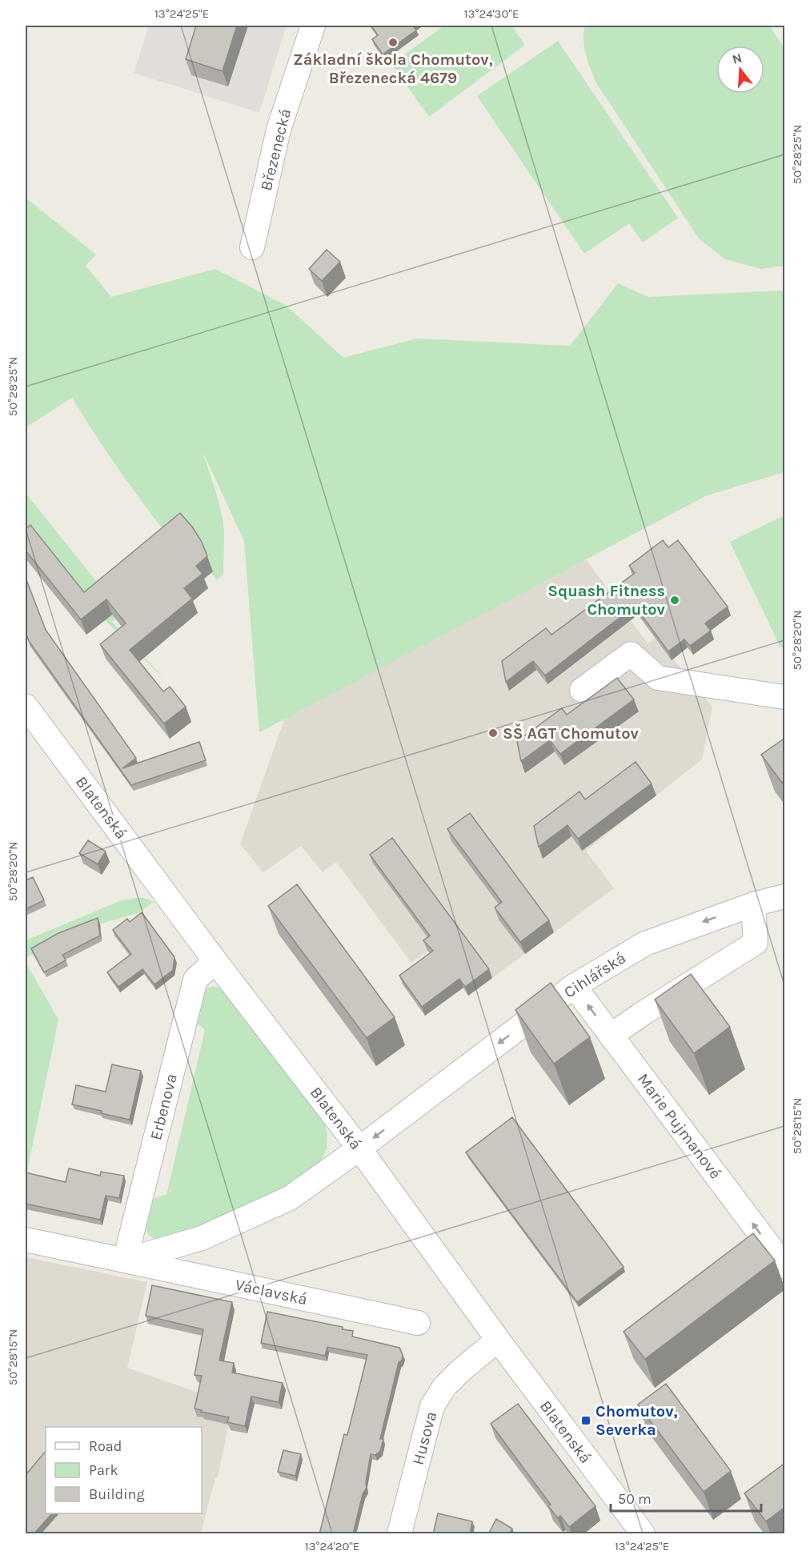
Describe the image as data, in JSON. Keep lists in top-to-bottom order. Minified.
{"streets":{"street":["Březenecká","Blatenská","Cihlářská","Erbenova","Marie Pujmanové","Václavská","Husova"]},"crossings":[["Blatenská","Cihlářská"],["Blatenská","Erbenova"],["Blatenská","Václavská"],["Blatenská","Husova"],["Cihlářská","Marie Pujmanové"],["Cihlářská","Václavská"],["Erbenova","Václavská"]],"one_way":["Marie Pujmanové"],"places":{"other":["Základní škola Chomutov, Březenecká 4679","Squash Fitness Chomutov","SŠ AGT Chomutov"],"transit":["Chomutov, Severka"]},"legend":["Road","Park","Building"],"scale_bar":"50 m","north":"top","coordinates":["13°24'25\"E","13°24'30\"E","50°28'25\"N","50°28'20\"N","50°28'15\"N","13°24'20\"E"]}
